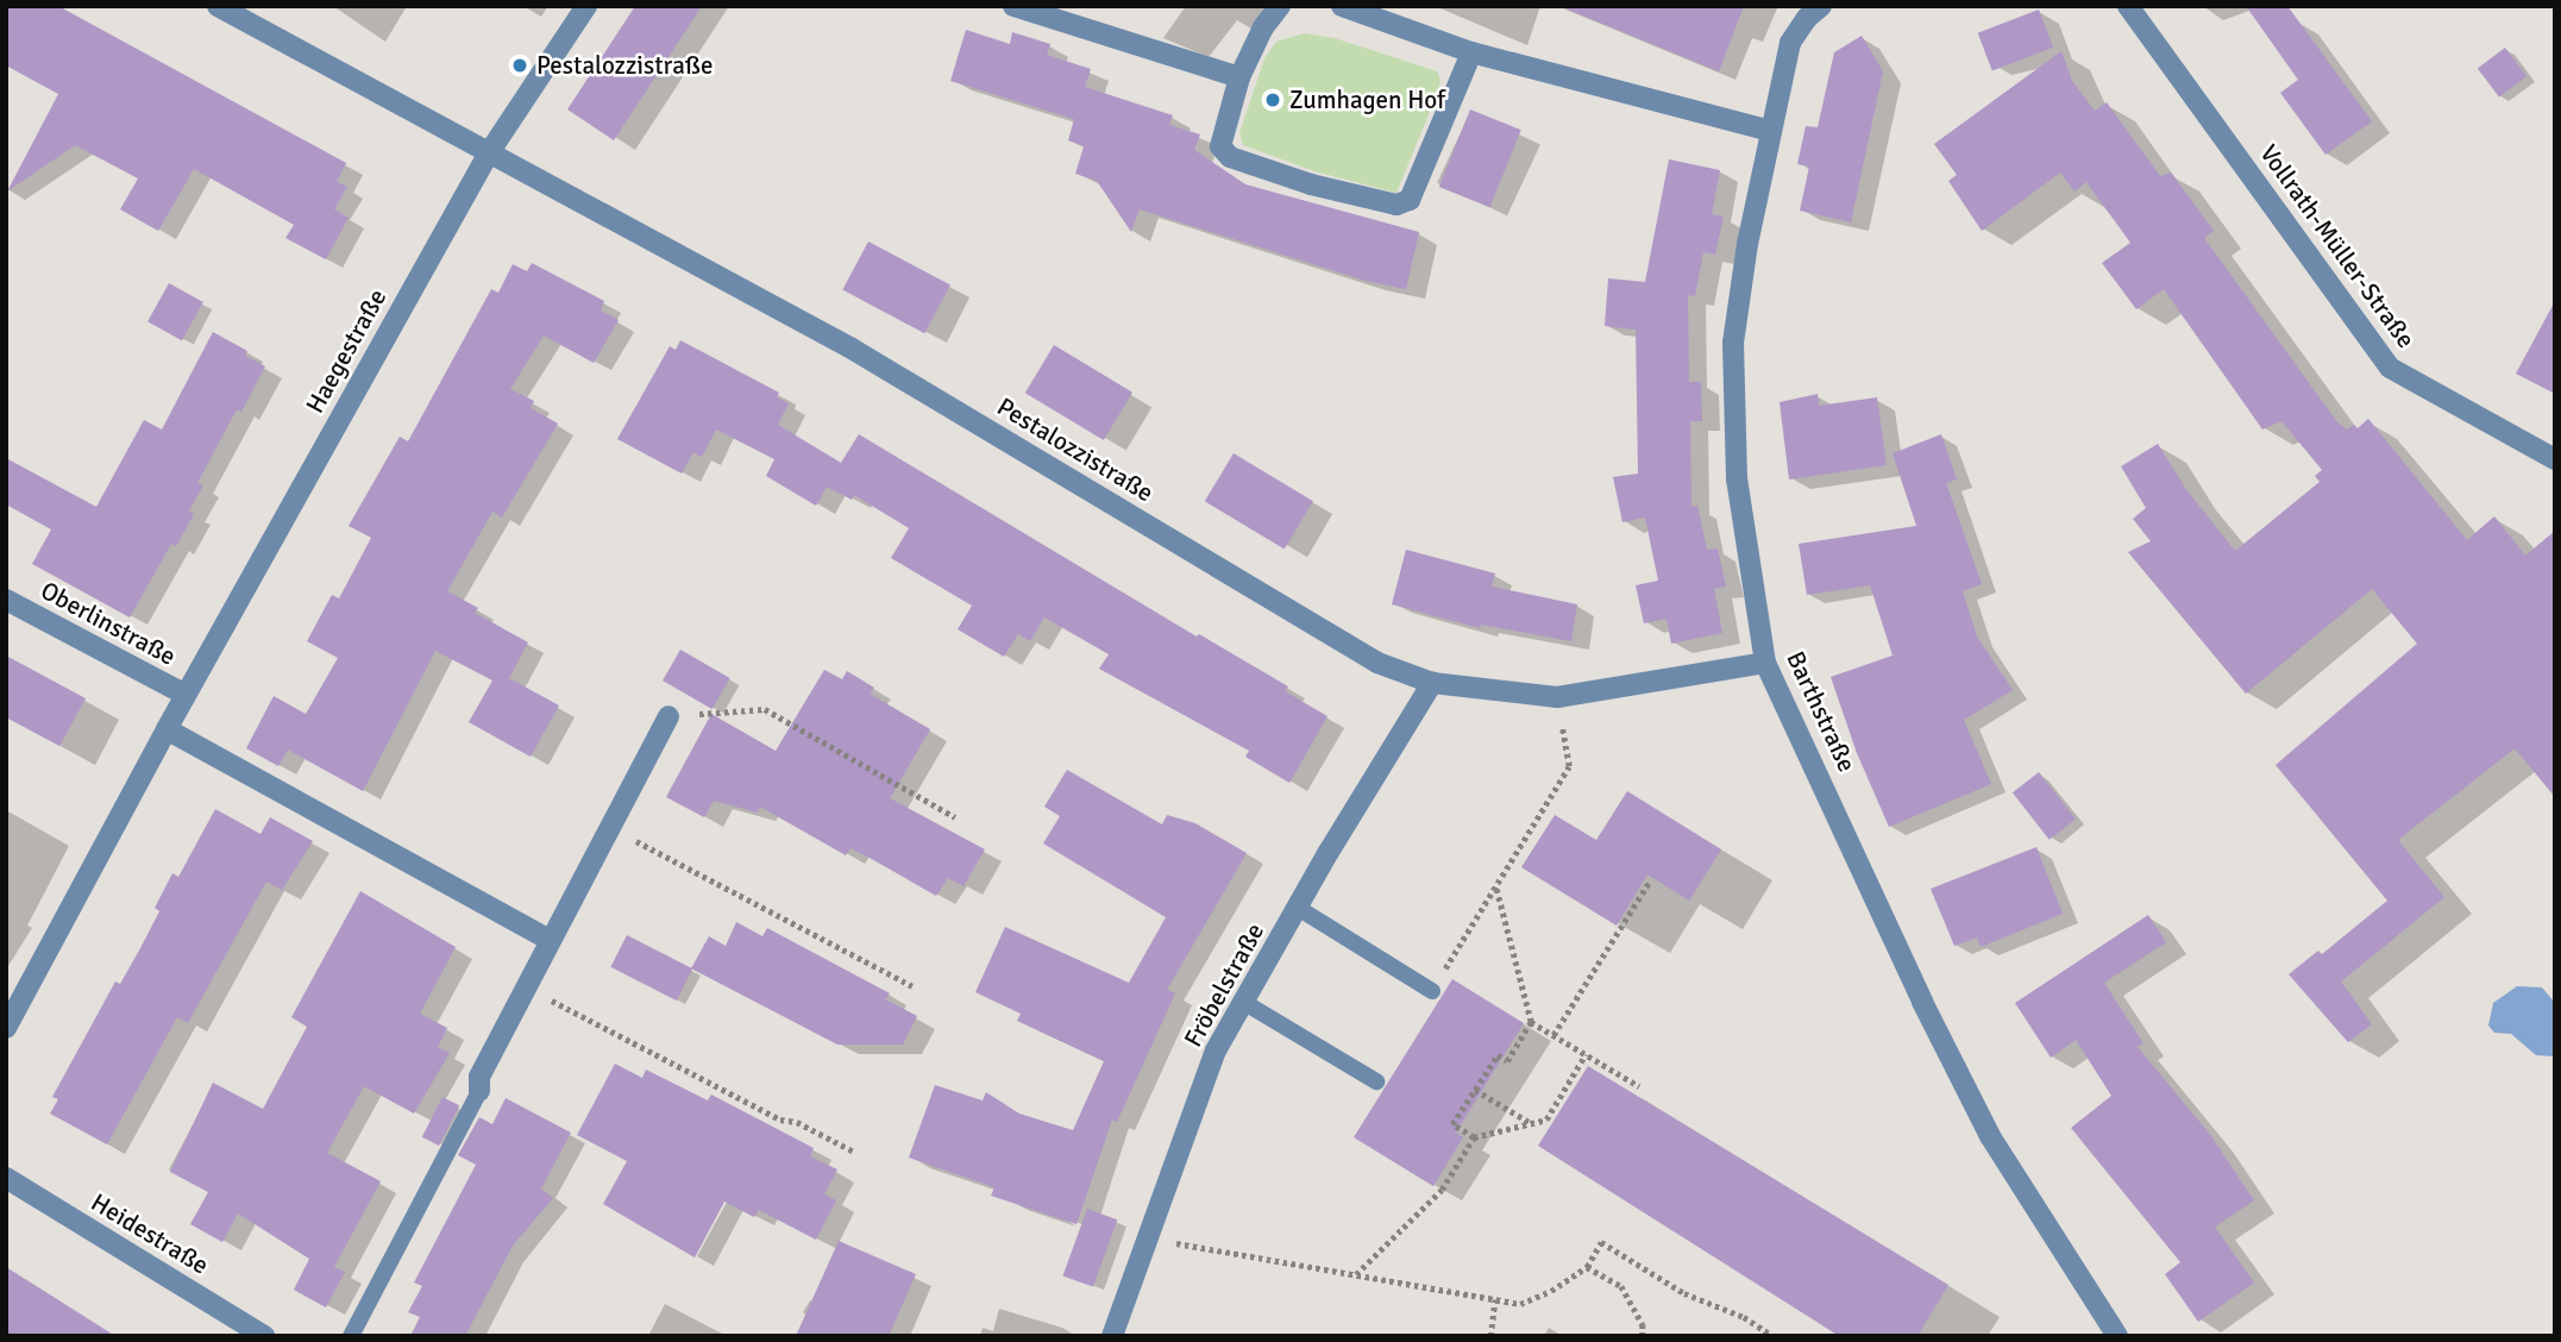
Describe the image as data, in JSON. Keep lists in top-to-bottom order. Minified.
{"streets":{"street":["Vollrath-Müller-Straße","Haegestraße","Pestalozzistraße","Oberlinstraße","Barthstraße","Fröbelstraße","Heidestraße"]},"crossings":[["Haegestraße","Pestalozzistraße"],["Haegestraße","Oberlinstraße"],["Pestalozzistraße","Barthstraße"],["Pestalozzistraße","Fröbelstraße"]],"places":["Pestalozzistraße","Zumhagen Hof"]}
